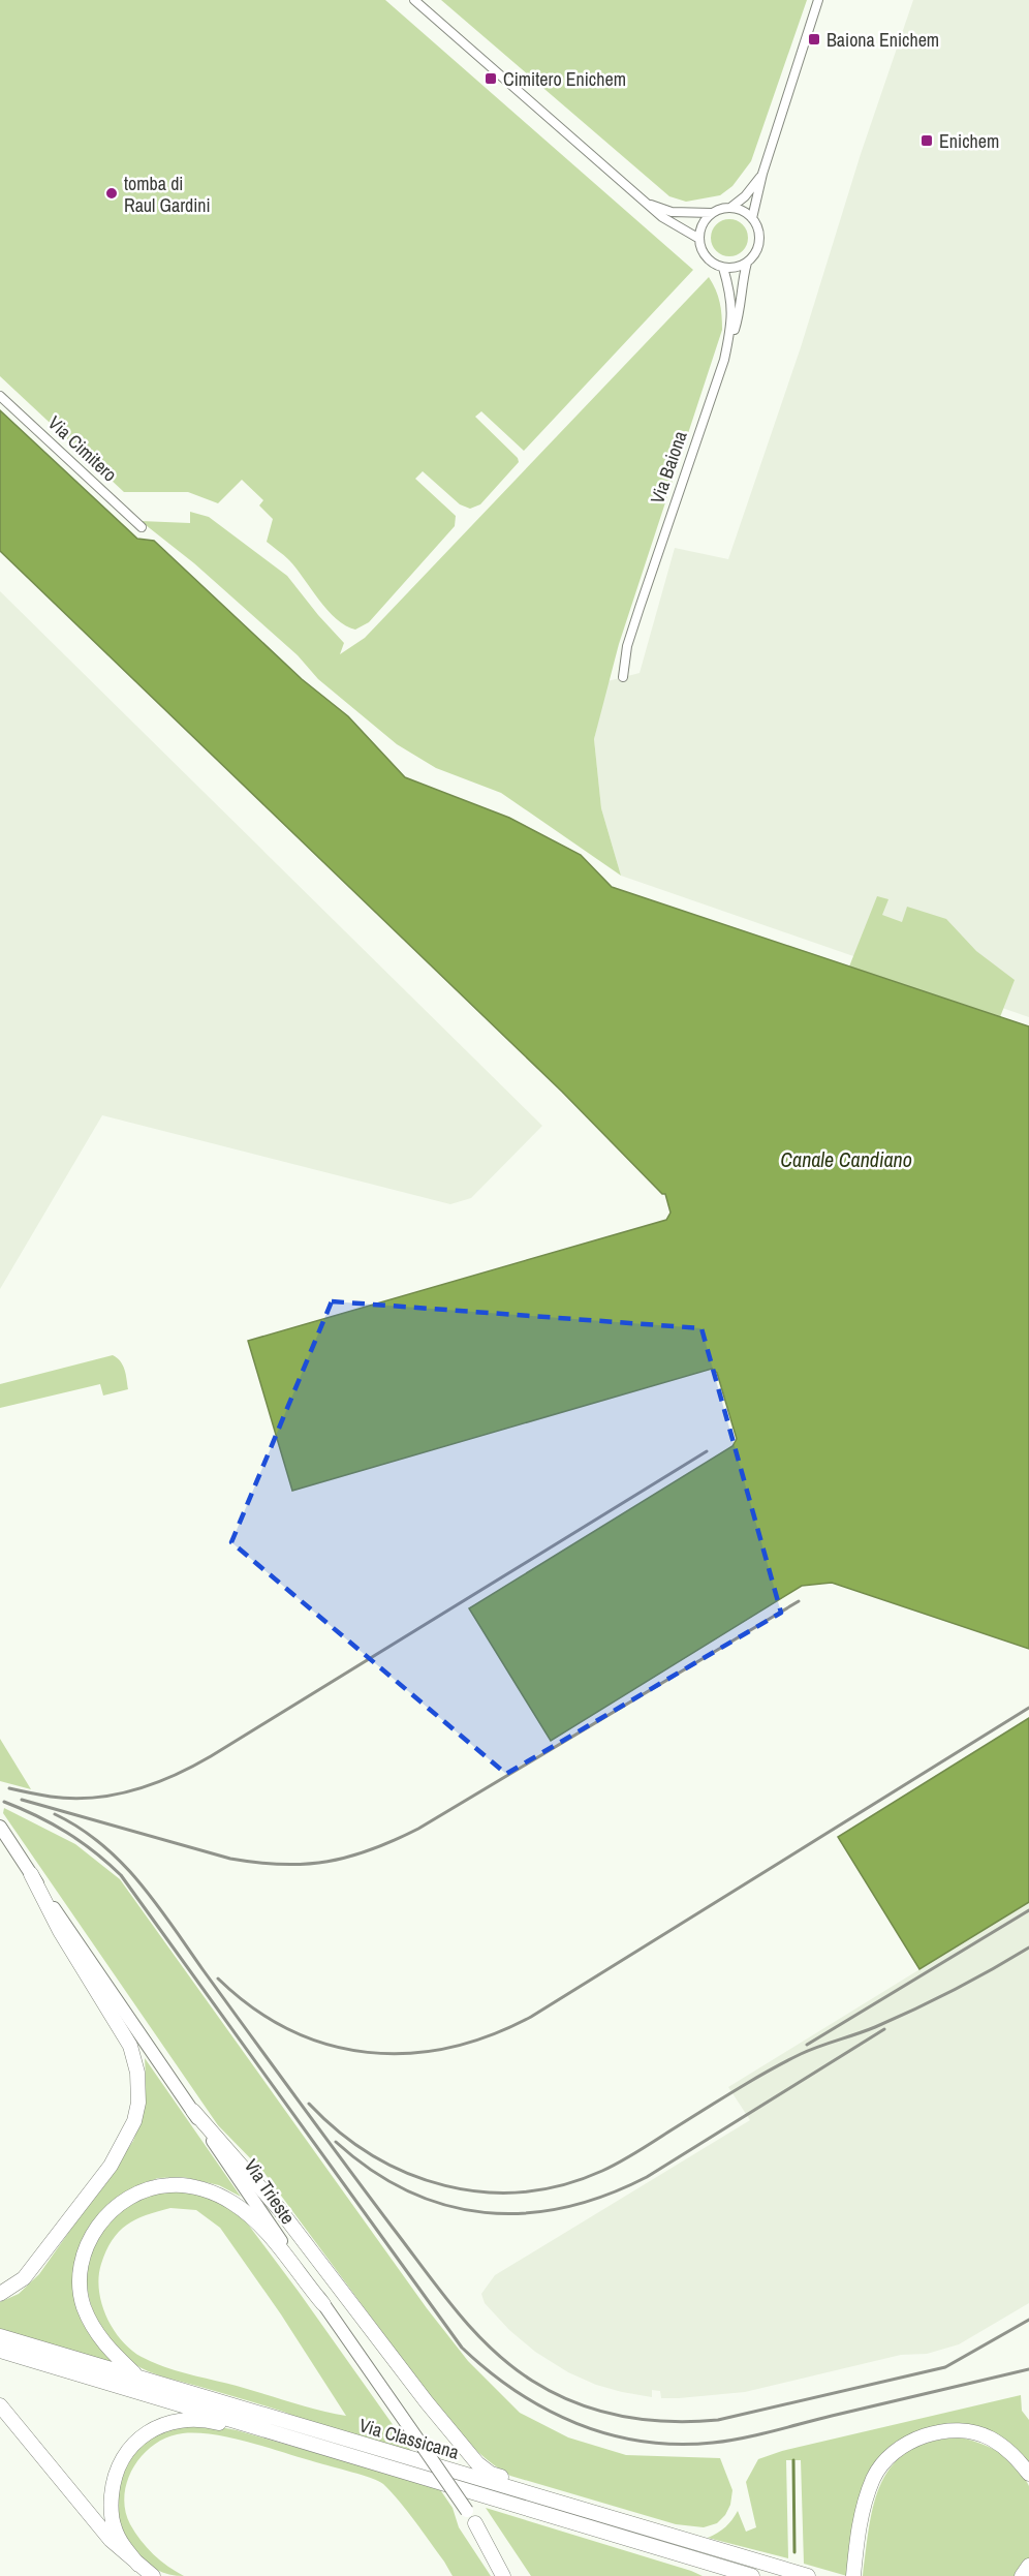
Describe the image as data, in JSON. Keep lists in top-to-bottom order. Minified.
{"streets":{"highway":["Via Classicana"],"main road":["Via Trieste"],"street":["Via Cimitero","Via Baiona"]},"water":["Canale Candiano"],"places":{"transit":["Baiona Enichem","Cimitero Enichem","Enichem"],"other":["tomba di Raul Gardini"]}}
